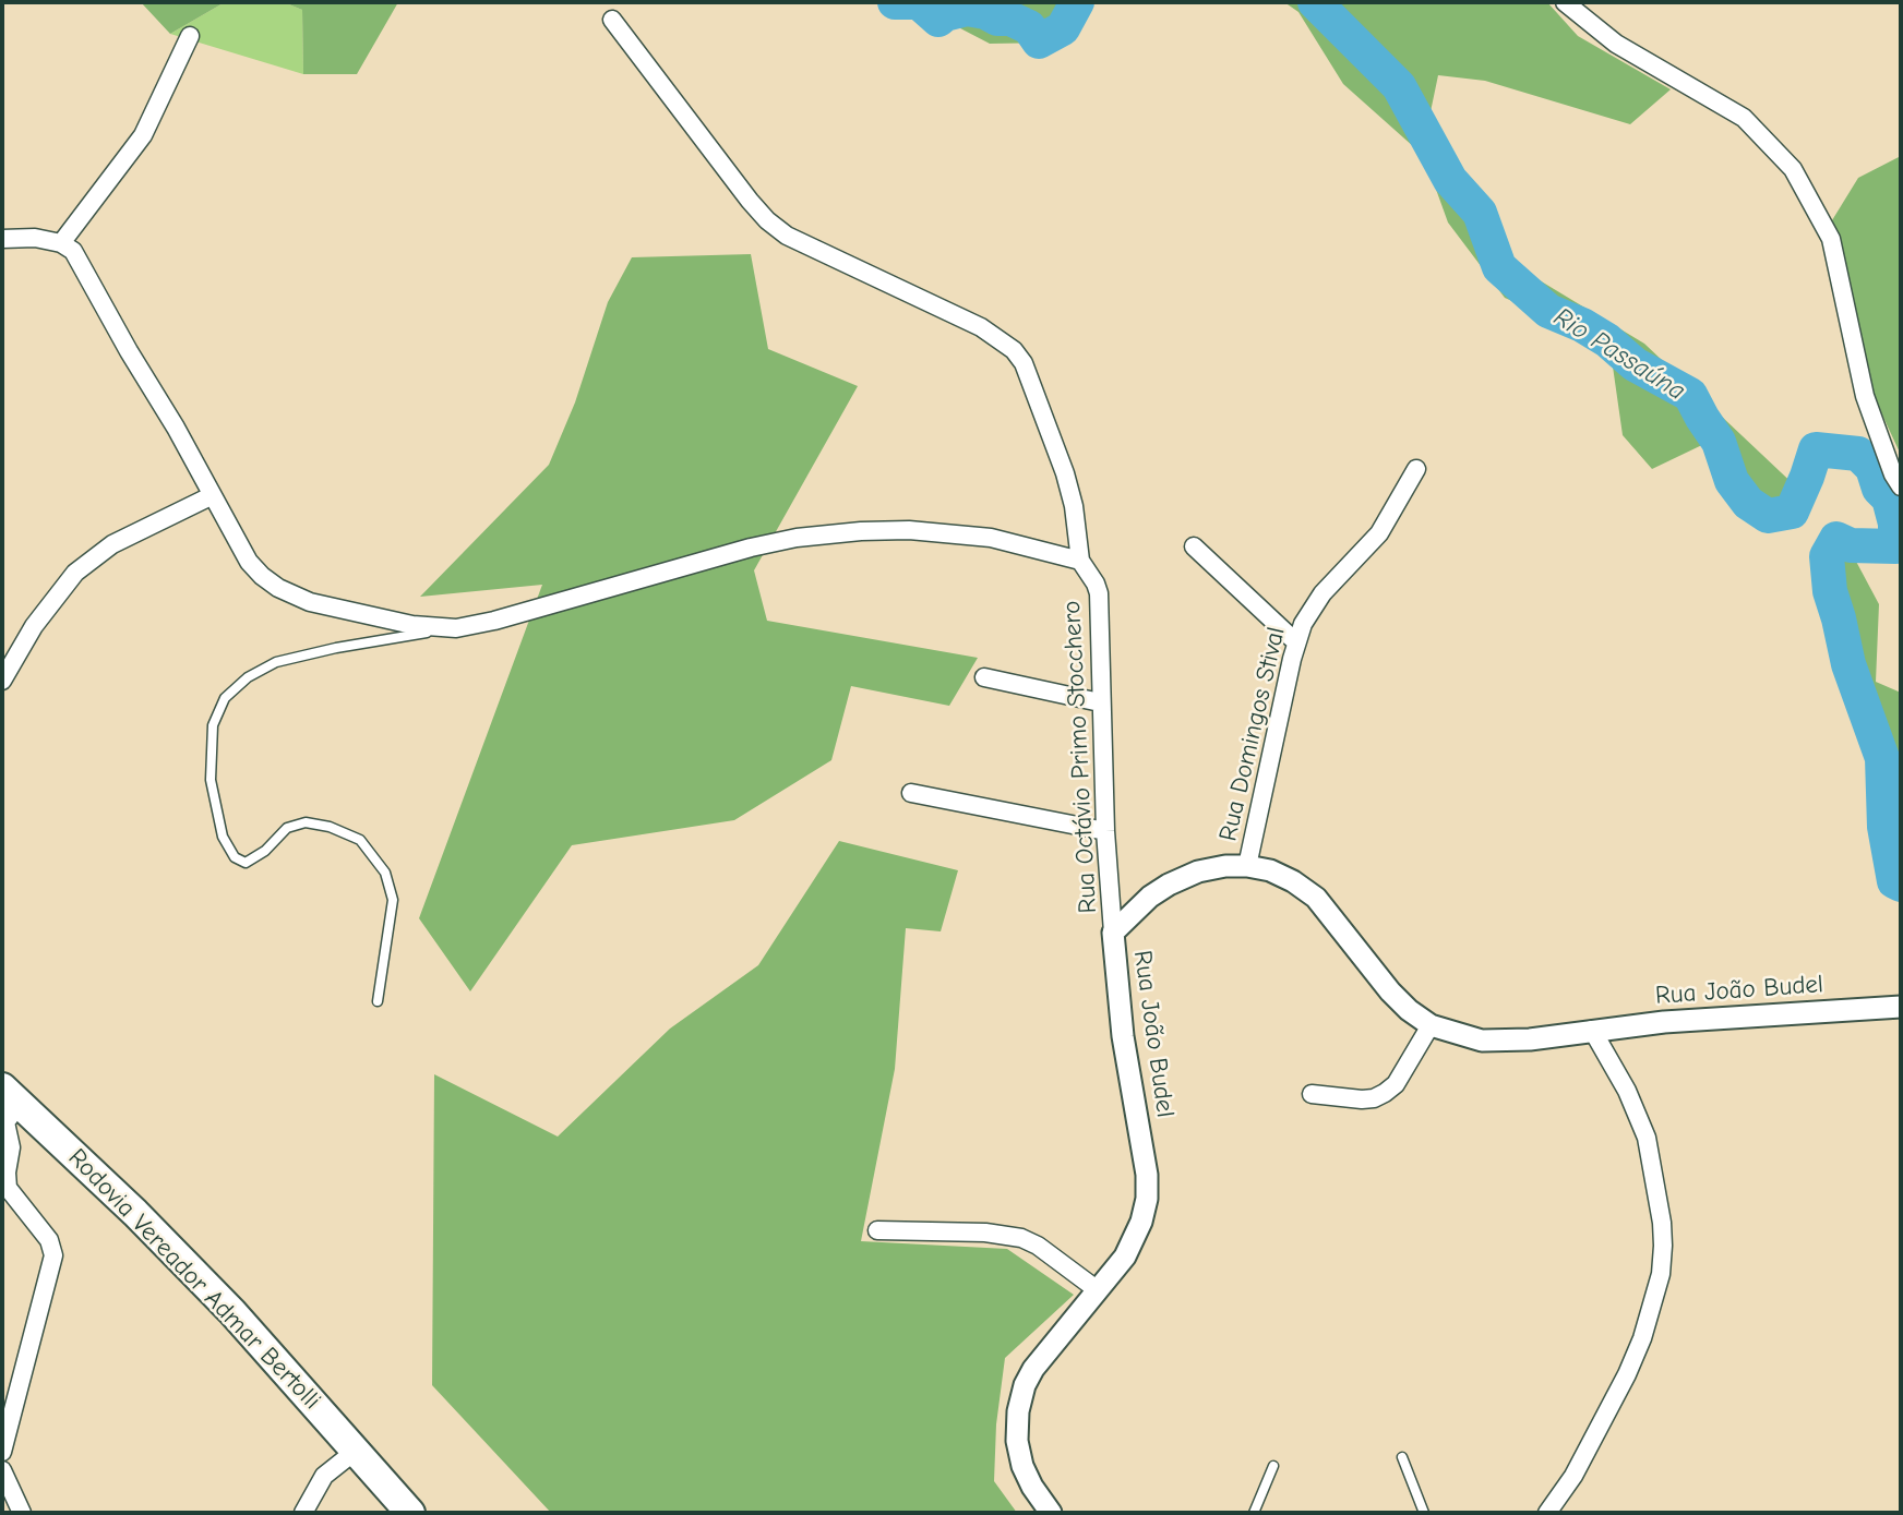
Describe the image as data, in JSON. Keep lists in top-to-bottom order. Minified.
{"streets":{"highway":["Rodovia Vereador Admar Bertolli"],"street":["Rua Domingos Stival","Rua Octávio Primo Stocchero","Rua João Budel"]},"crossings":[["Rua Domingos Stival","Rua João Budel"],["Rua Octávio Primo Stocchero","Rua João Budel"]],"water":["Rio Passaúna"]}
